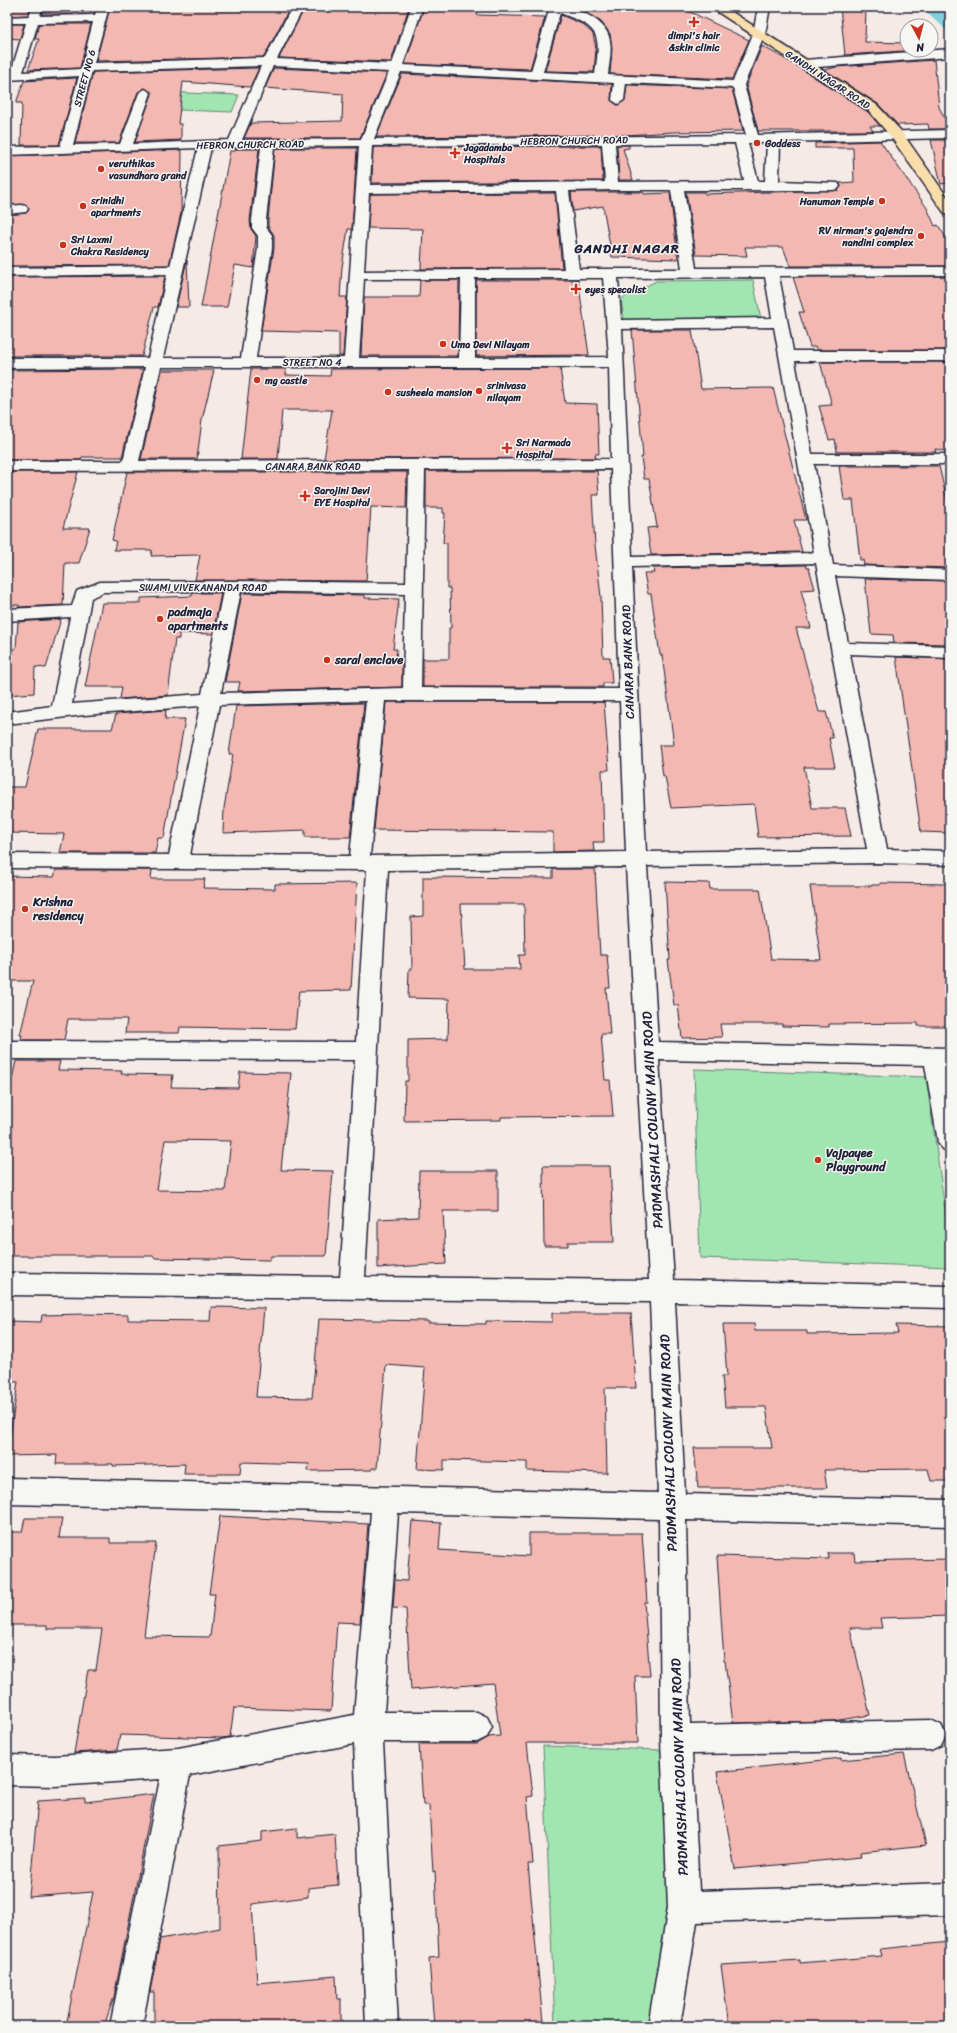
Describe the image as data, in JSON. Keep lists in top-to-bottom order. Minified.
{"streets":{"main road":["GANDHI NAGAR ROAD"],"street":["STREET NO 6","HEBRON CHURCH ROAD","STREET NO 4","CANARA BANK ROAD","SWAMI VIVEKANANDA ROAD","PADMASHALI COLONY MAIN ROAD"]},"crossings":[["STREET NO 6","HEBRON CHURCH ROAD"],["GANDHI NAGAR ROAD","HEBRON CHURCH ROAD"],["STREET NO 4","CANARA BANK ROAD"],["CANARA BANK ROAD","PADMASHALI COLONY MAIN ROAD"]],"districts":["GANDHI NAGAR"],"places":{"health":["dimpi's hair &skin clinic","Jagadamba Hospitals","eyes specalist","Sri Narmada Hospital","Sarojini Devi EYE Hospital"],"other":["Goddess","veruthikas vasundhara grand","Hanuman Temple","srinidhi apartments","RV nirman's gajendra nandini complex","Sri Laxmi Chakra Residency","Uma Devi Nilayam","mg castle","srinivasa nilayam","susheela mansion","padmaja apartments","saral enclave","Krishna residency","Vajpayee Playground"]},"north":"bottom"}
